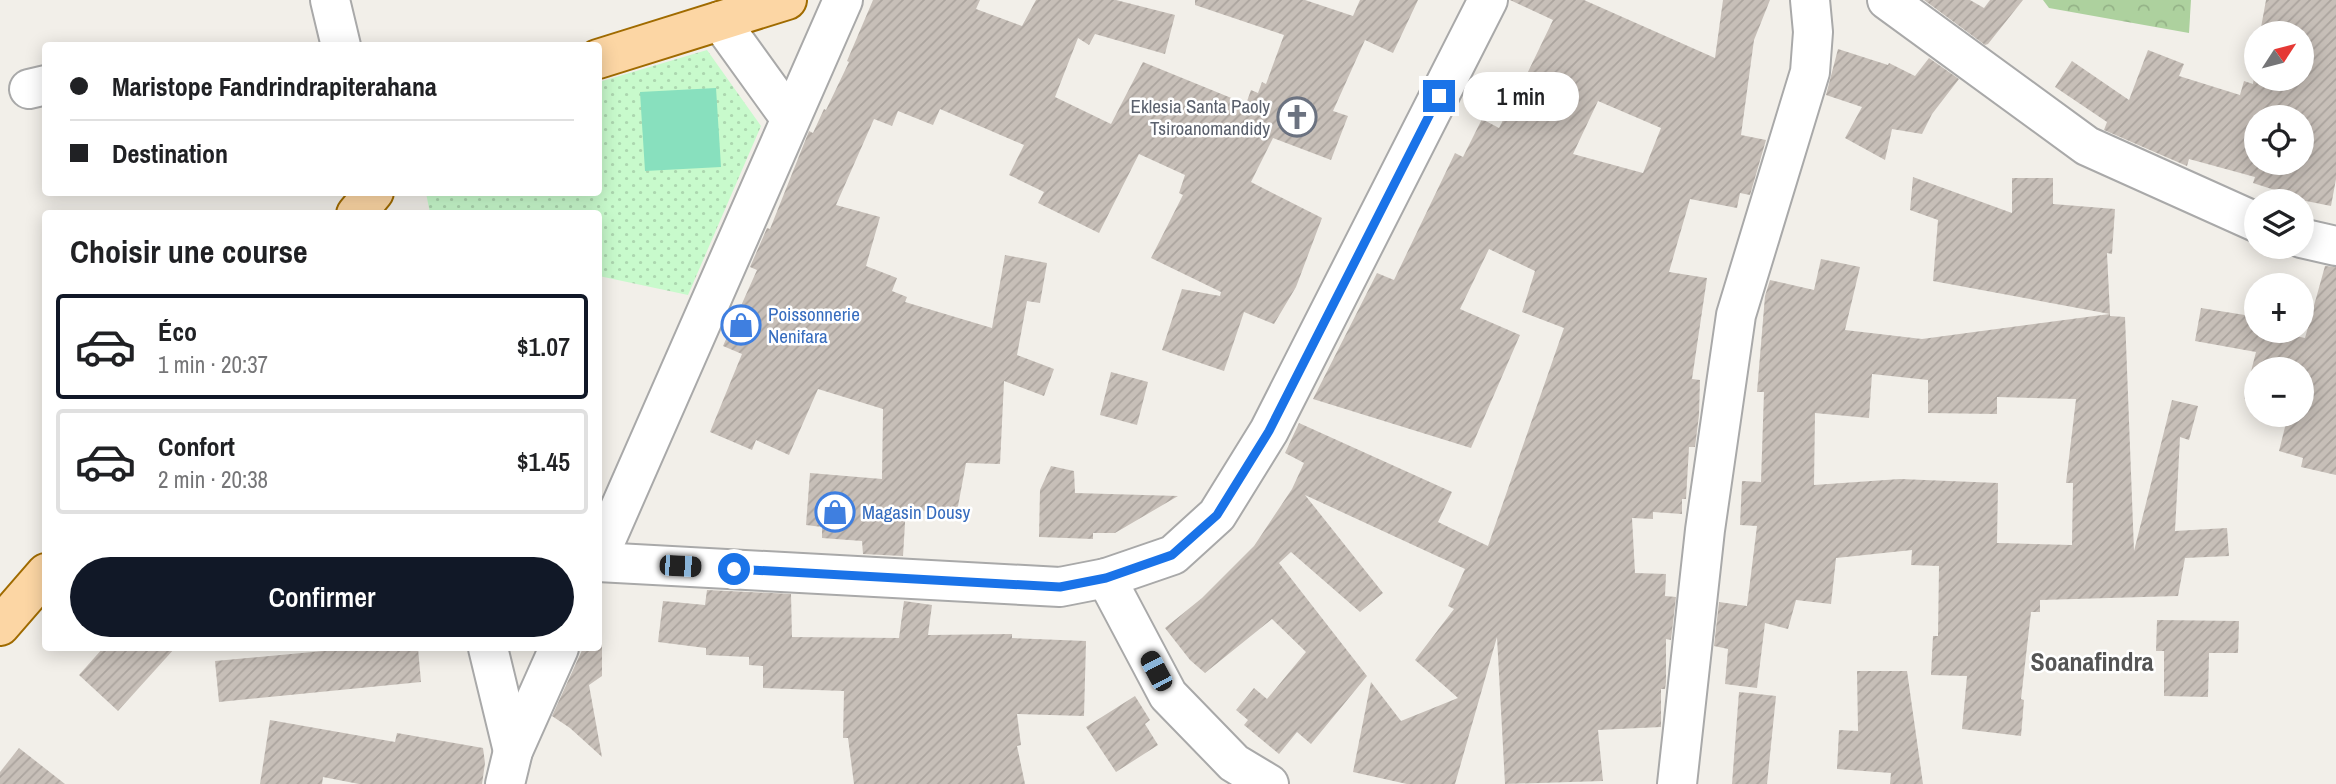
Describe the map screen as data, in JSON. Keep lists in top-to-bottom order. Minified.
{"districts":["Soanafindra"],"places":{"church":["Eklesia Santa Paoly Tsiroanomandidy"],"shop":["Poissonnerie Nenifara","Magasin Dousy"]},"north":"top right","page":{"map_buttons":["+","−"],"banner":["Maristope Fandrindrapiterahana","Destination"],"bubble":"1 min","heading":"Choisir une course","list":[{"name":"Éco","note":"1 min · 20:37","value":"$1.07"},{"name":"Confort","note":"2 min · 20:38","value":"$1.45"}],"buttons":"Confirmer"}}
